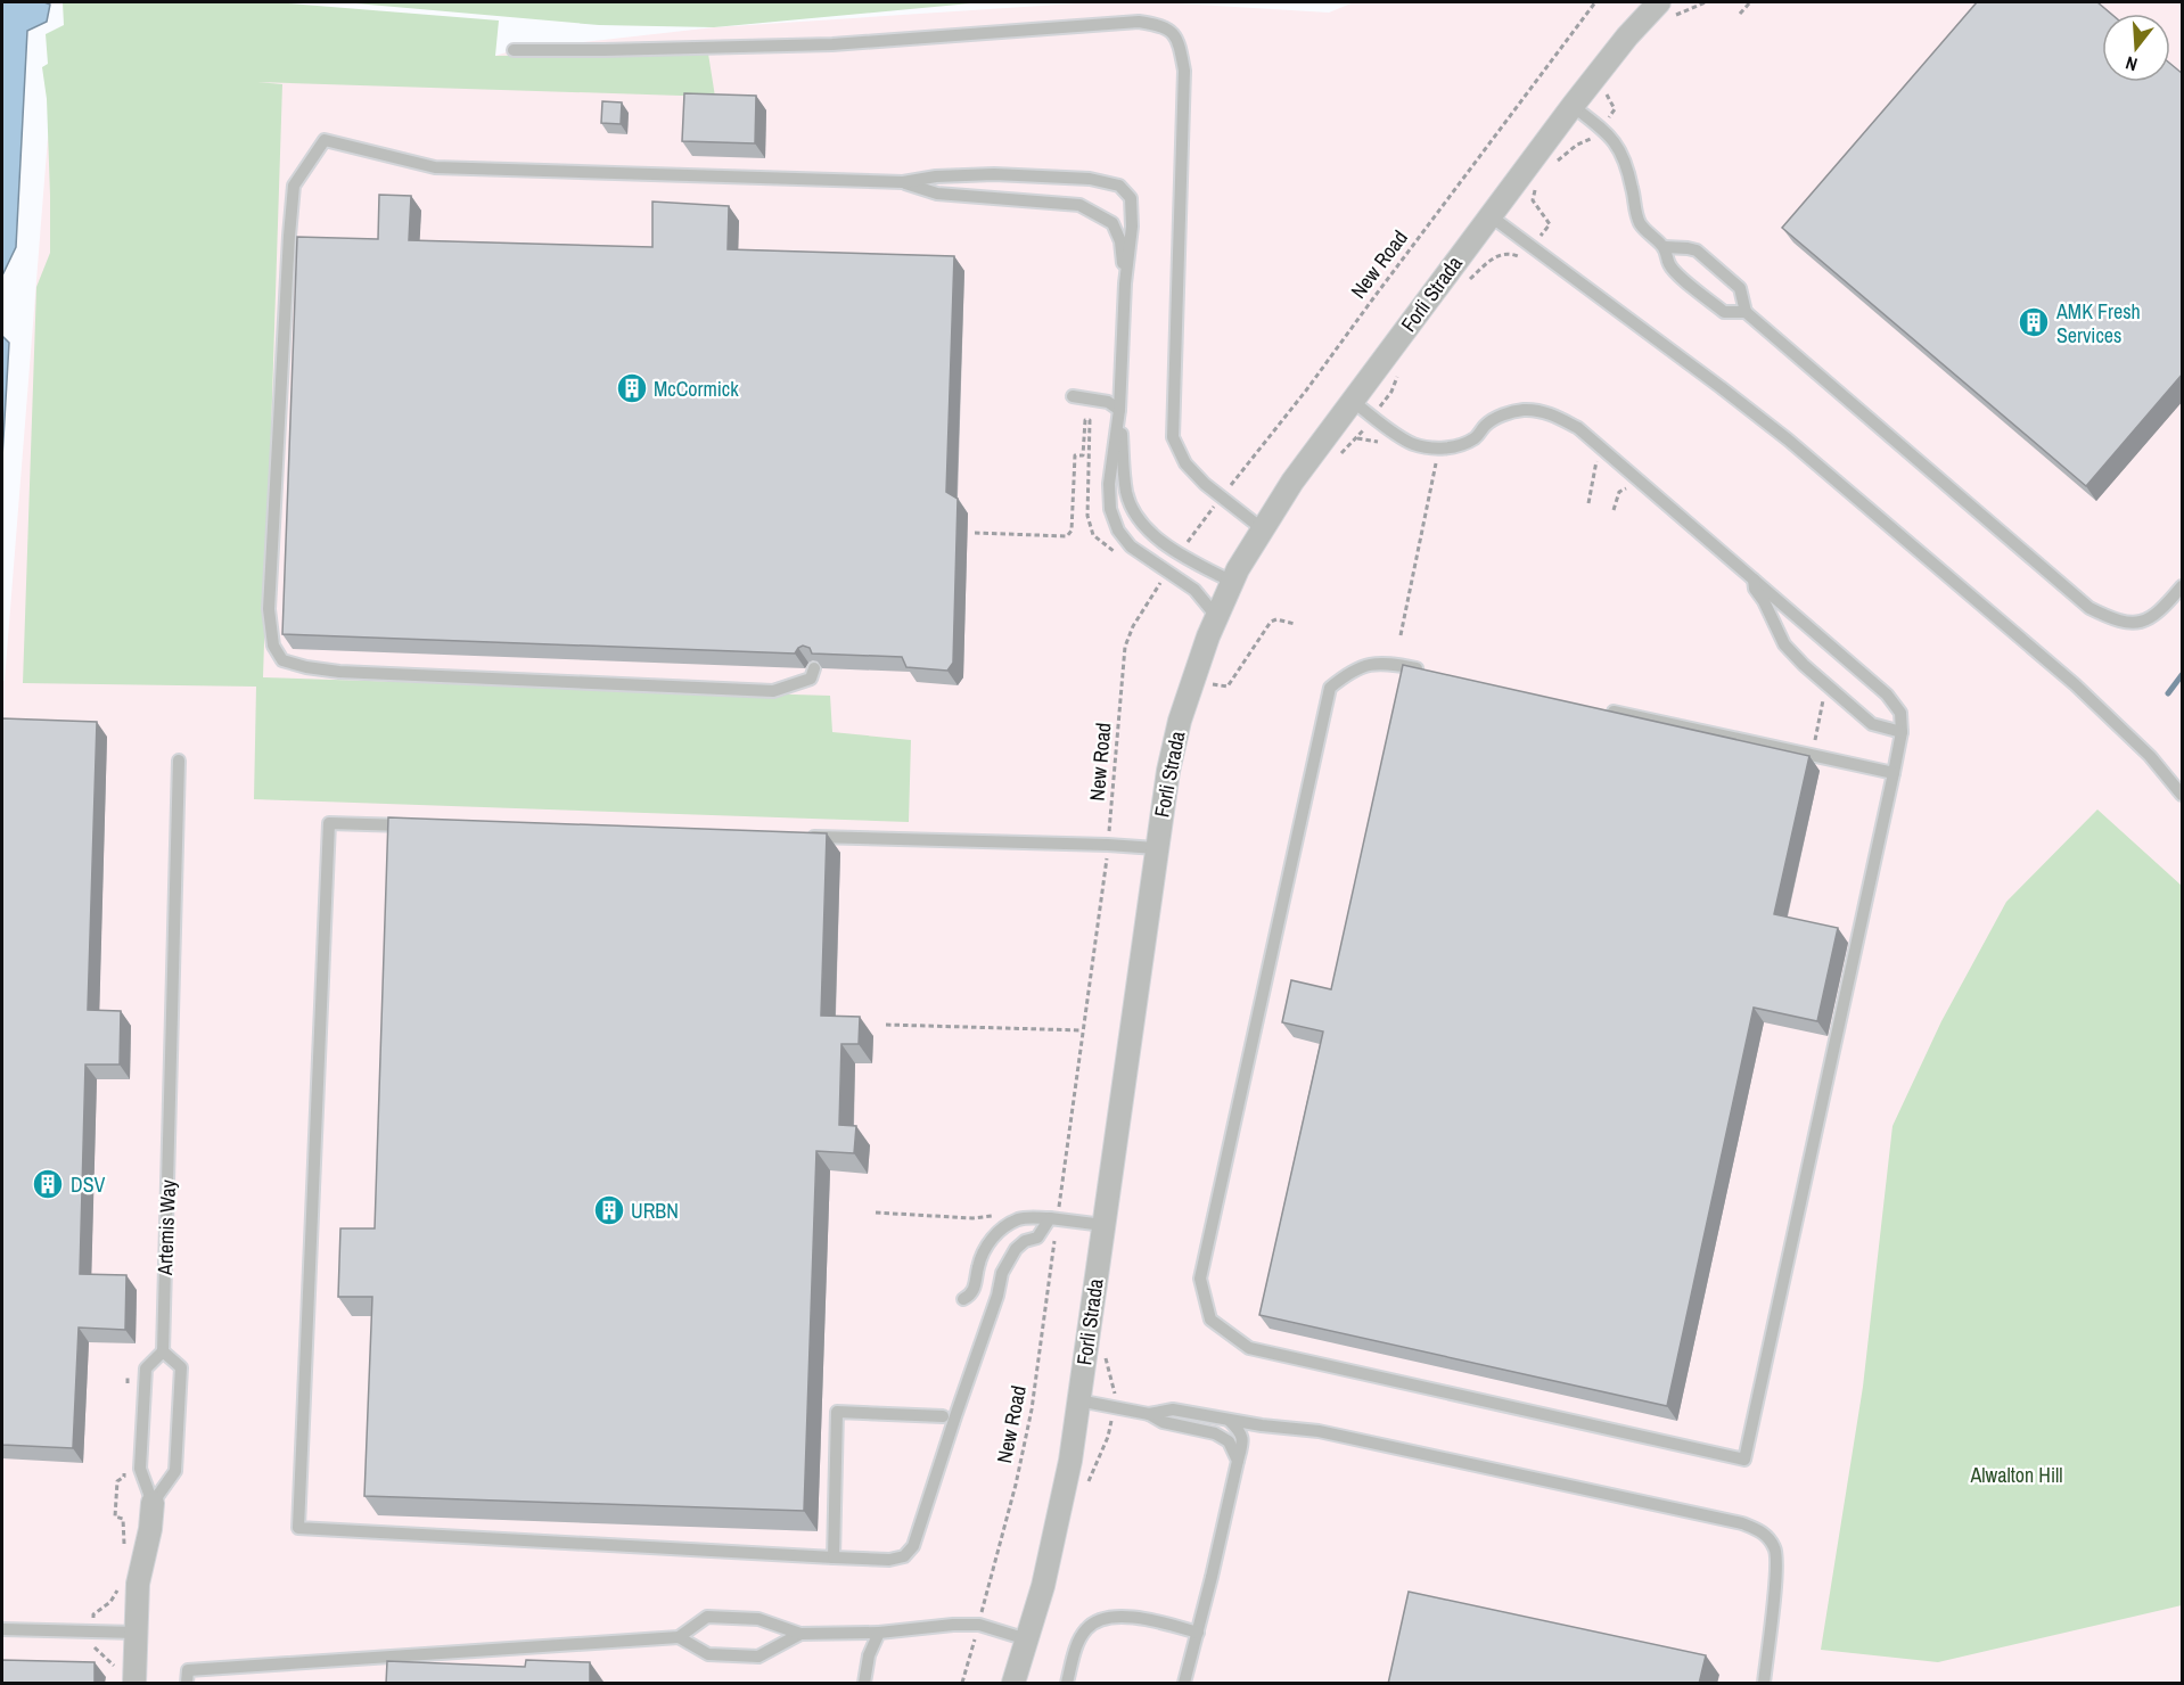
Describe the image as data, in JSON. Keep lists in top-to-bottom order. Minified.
{"streets":{"street":["Forli Strada"],"lane":["Artemis Way"],"path":["New Road"]},"parks":["Alwalton Hill"],"places":{"building":["AMK Fresh Services","McCormick","DSV","URBN"]},"north":"bottom"}
